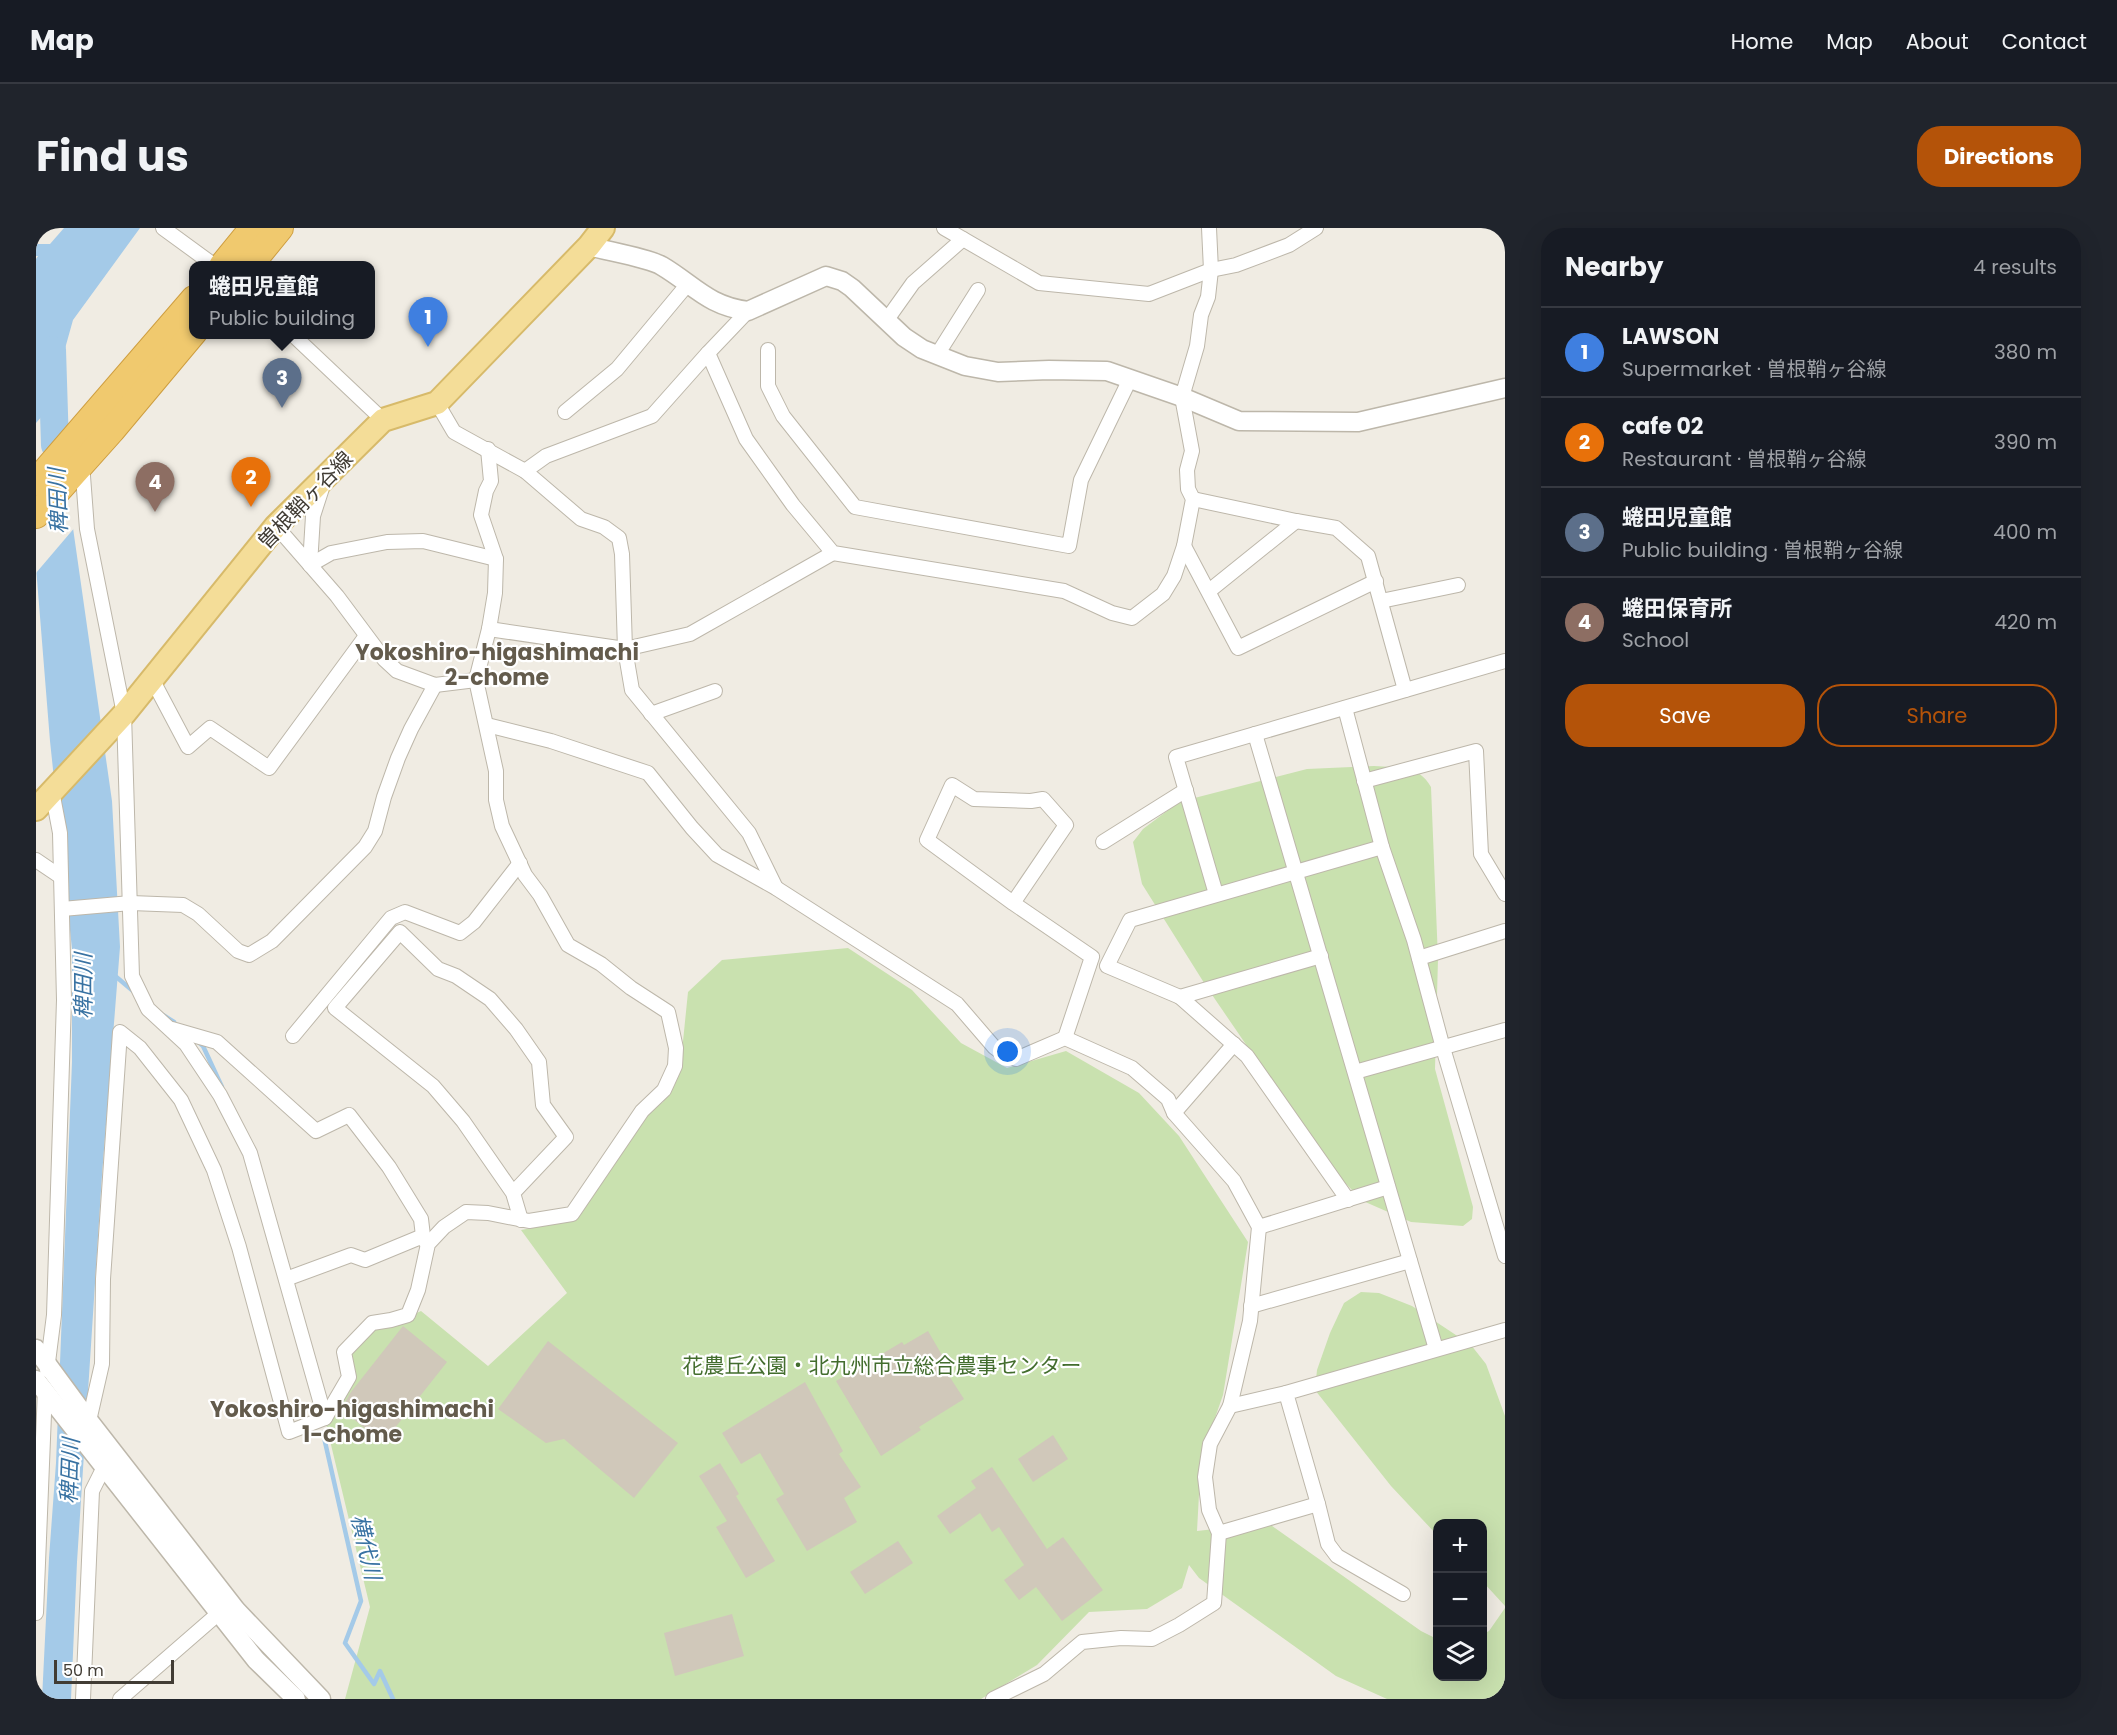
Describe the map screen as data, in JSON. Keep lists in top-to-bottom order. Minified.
{"streets":{"main road":["曽根鞘ヶ谷線"]},"districts":["Yokoshiro-higashimachi 2-chome","Yokoshiro-higashimachi 1-chome"],"water":["稗田川","横代川"],"parks":["花農丘公園・北九州市立総合農事センター"],"scale_bar":"50 m","page":{"header":"Map","nav":["Home","Map","About","Contact"],"title":"Find us","buttons":["Directions",["Save","Share"]],"heading":["Nearby","4 results"],"popup":["蜷田児童館","Public building"],"pins":["1","3","2","4"],"list":[{"mark":"1","name":"LAWSON","note":"Supermarket · 曽根鞘ヶ谷線","value":"380 m"},{"mark":"2","name":"cafe 02","note":"Restaurant · 曽根鞘ヶ谷線","value":"390 m"},{"mark":"3","name":"蜷田児童館","note":"Public building · 曽根鞘ヶ谷線","value":"400 m"},{"mark":"4","name":"蜷田保育所","note":"School","value":"420 m"}],"map_buttons":["+","−"],"scale":"50 m"}}
